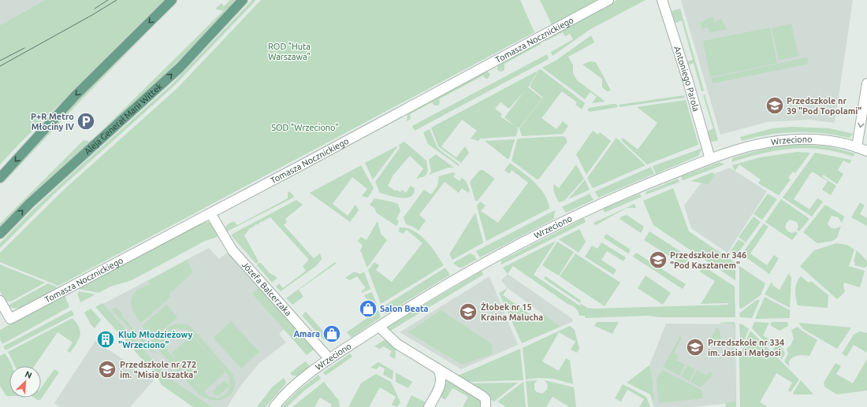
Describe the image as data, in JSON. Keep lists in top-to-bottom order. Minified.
{"streets":{"main road":["Aleja Generał Marii Wittek"],"street":["Tomasza Nocznickiego","Antoniego Parola","Wrzeciono","Józefa Balcerzaka"]},"crossings":[["Tomasza Nocznickiego","Józefa Balcerzaka"],["Antoniego Parola","Wrzeciono"],["Wrzeciono","Józefa Balcerzaka"]],"parks":["ROD \"Huta Warszawa\"","SOD \"Wrzeciono\""],"places":{"school or university":["Przedszkole nr 39 \"Pod Topolami\"","Przedszkole nr 346 \"Pod Kasztanem\"","Żłobek nr 15 Kraina Malucha","Przedszkole nr 334 im. Jasia i Małgosi","Przedszkole nr 272 im. \"Misia Uszatka\""],"parking":["P+R Metro Młociny IV"],"shop":["Salon Beata","Amara"],"building":["Klub Młodzieżowy \"Wrzeciono\""]},"north":"top right"}
